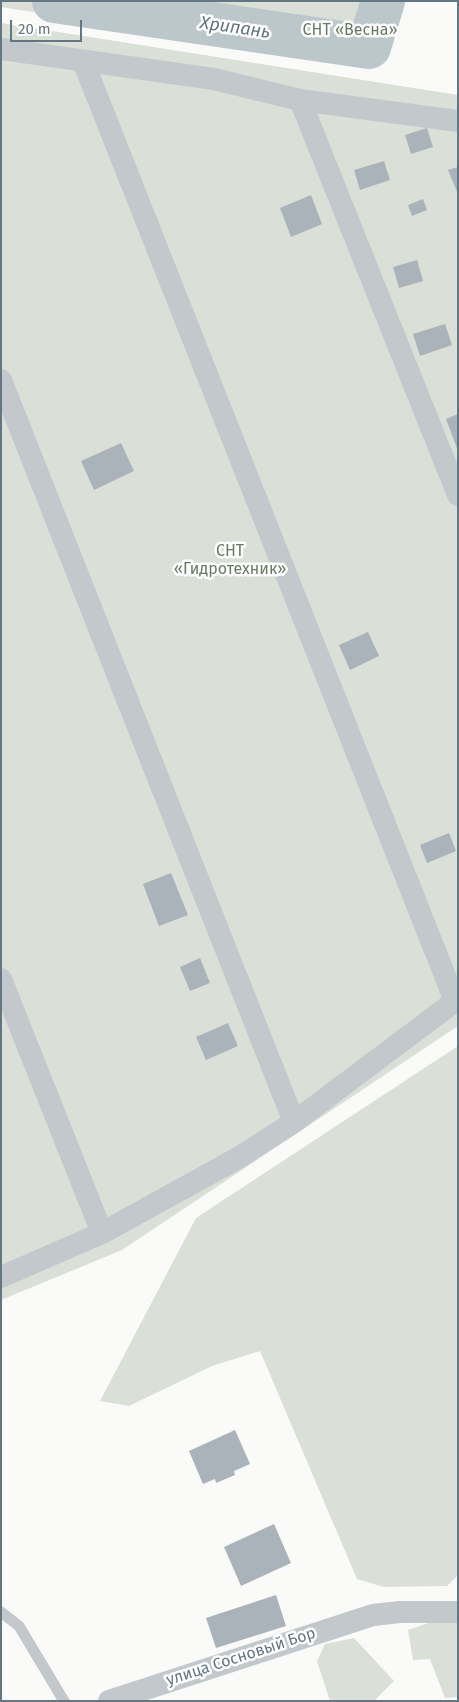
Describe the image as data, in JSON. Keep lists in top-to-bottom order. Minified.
{"streets":{"street":["улица Сосновый Бор"]},"water":["Хрипань"],"parks":["СНТ «Весна»","СНТ «Гидротехник»"],"scale_bar":"20 m"}
